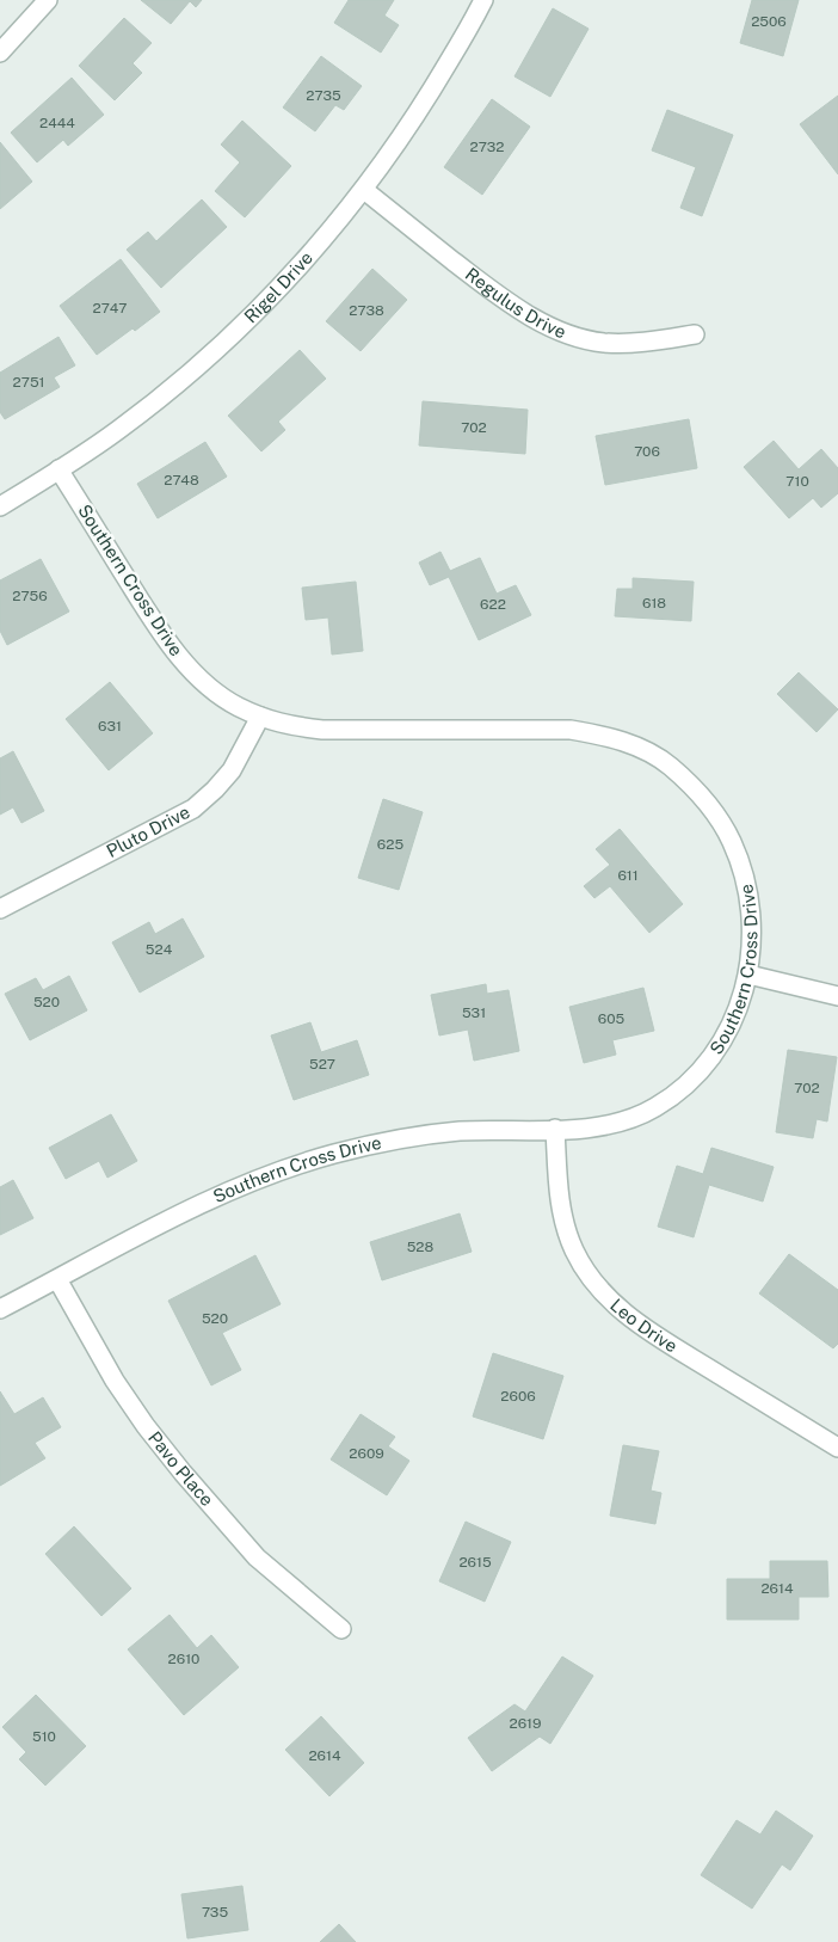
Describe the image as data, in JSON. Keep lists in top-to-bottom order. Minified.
{"streets":{"street":["Rigel Drive","Regulus Drive","Southern Cross Drive","Pluto Drive","Leo Drive","Pavo Place"]},"crossings":[["Rigel Drive","Regulus Drive"],["Rigel Drive","Southern Cross Drive"],["Southern Cross Drive","Pluto Drive"],["Southern Cross Drive","Leo Drive"],["Southern Cross Drive","Pavo Place"]],"house_numbers":["2506","2735","2444","2732","2747","2738","2751","702","706","2748","710","2756","618","622","631","625","611","524","520","531","605","527","702","528","520","2606","2609","2615","2614","2610","2619","510","2614","735"]}
